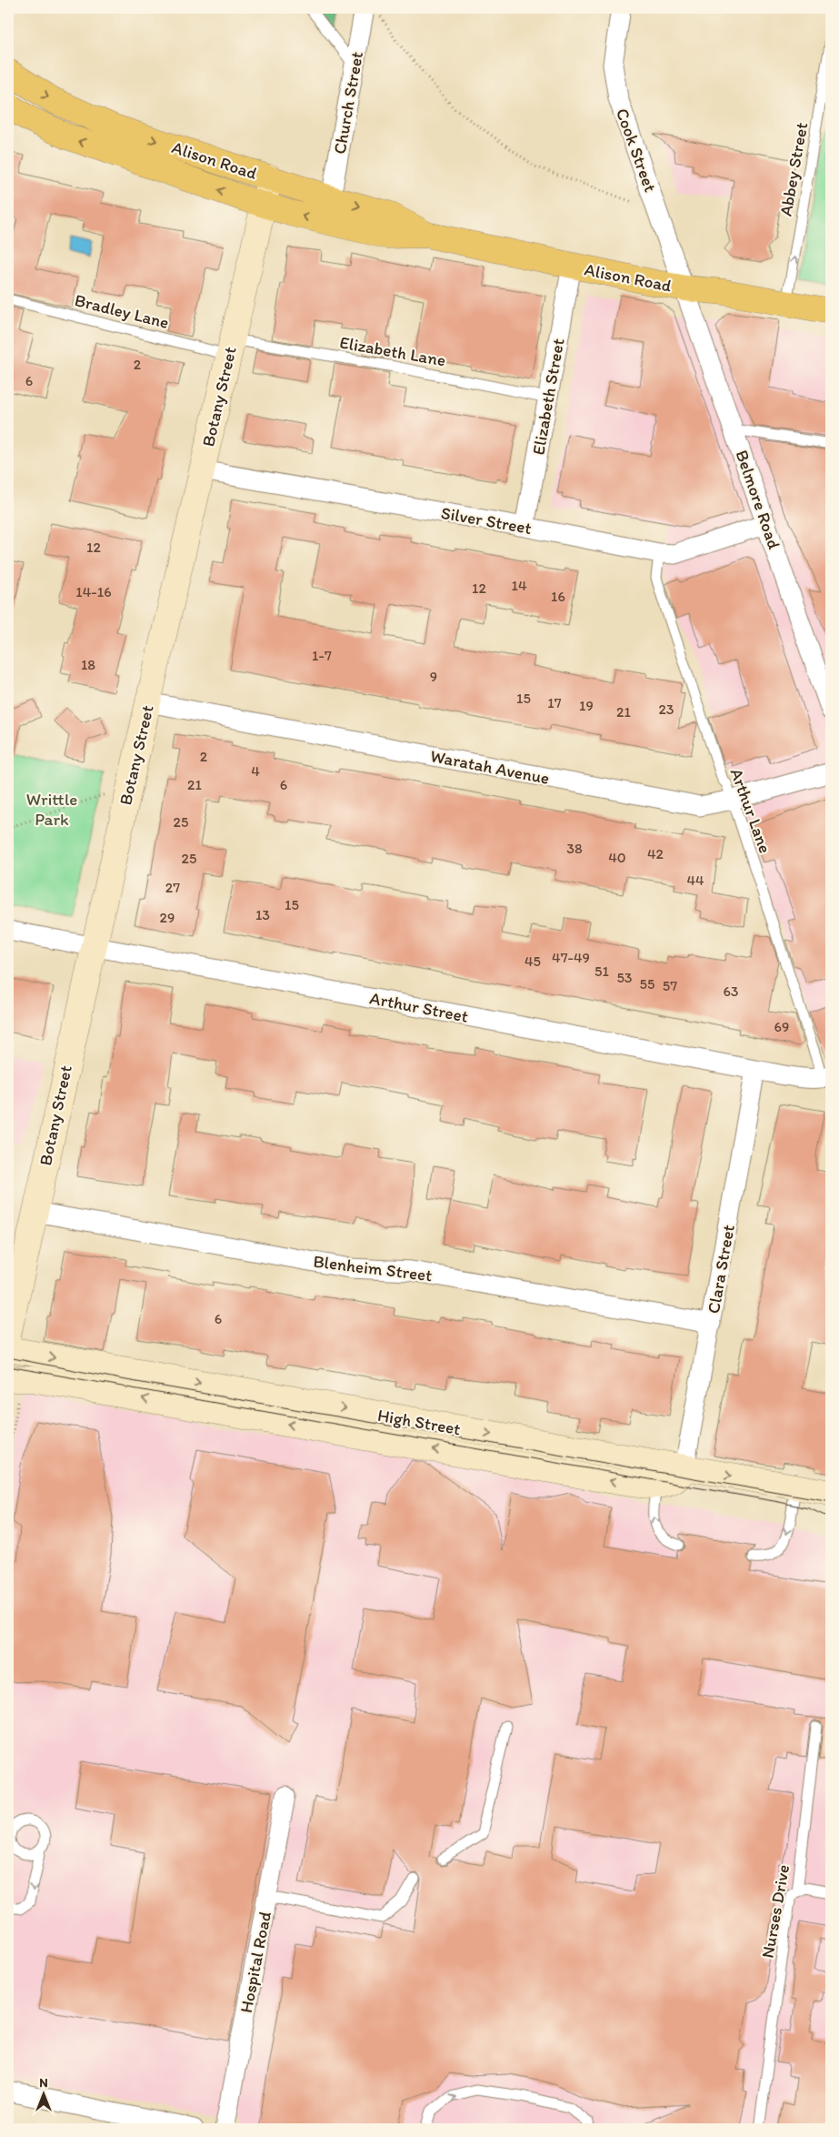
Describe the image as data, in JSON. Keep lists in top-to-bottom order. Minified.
{"streets":{"main road":["Alison Road"],"street":["Church Street","Cook Street","Botany Street","Elizabeth Street","Belmore Road","Silver Street","Waratah Avenue","Arthur Street","Blenheim Street","Clara Street","High Street","Hospital Road"],"lane":["Abbey Street","Bradley Lane","Elizabeth Lane","Arthur Lane","Nurses Drive"]},"crossings":[["Church Street","Alison Road"],["Cook Street","Alison Road"],["Cook Street","Belmore Road"],["Alison Road","Abbey Street"],["Alison Road","Botany Street"],["Alison Road","Elizabeth Street"],["Alison Road","Belmore Road"],["Bradley Lane","Elizabeth Lane"],["Bradley Lane","Botany Street"],["Elizabeth Lane","Botany Street"],["Elizabeth Lane","Elizabeth Street"],["Botany Street","Silver Street"],["Botany Street","Waratah Avenue"],["Botany Street","Arthur Street"],["Botany Street","Blenheim Street"],["Elizabeth Street","Silver Street"],["Belmore Road","Silver Street"],["Silver Street","Arthur Lane"],["Waratah Avenue","Arthur Lane"],["Arthur Lane","Arthur Street"],["Arthur Street","Clara Street"],["Blenheim Street","Clara Street"],["Clara Street","High Street"]],"one_way":["Abbey Street"],"parks":["Writtle Park"],"house_numbers":["2","6","12","14","12","14-16","16","1-7","18","9","15","17","19","23","21","2","4","21","6","25","38","42","40","25","44","27","15","13","29","47-49","45","51","53","55","57","63","69","6"],"north":"top"}
